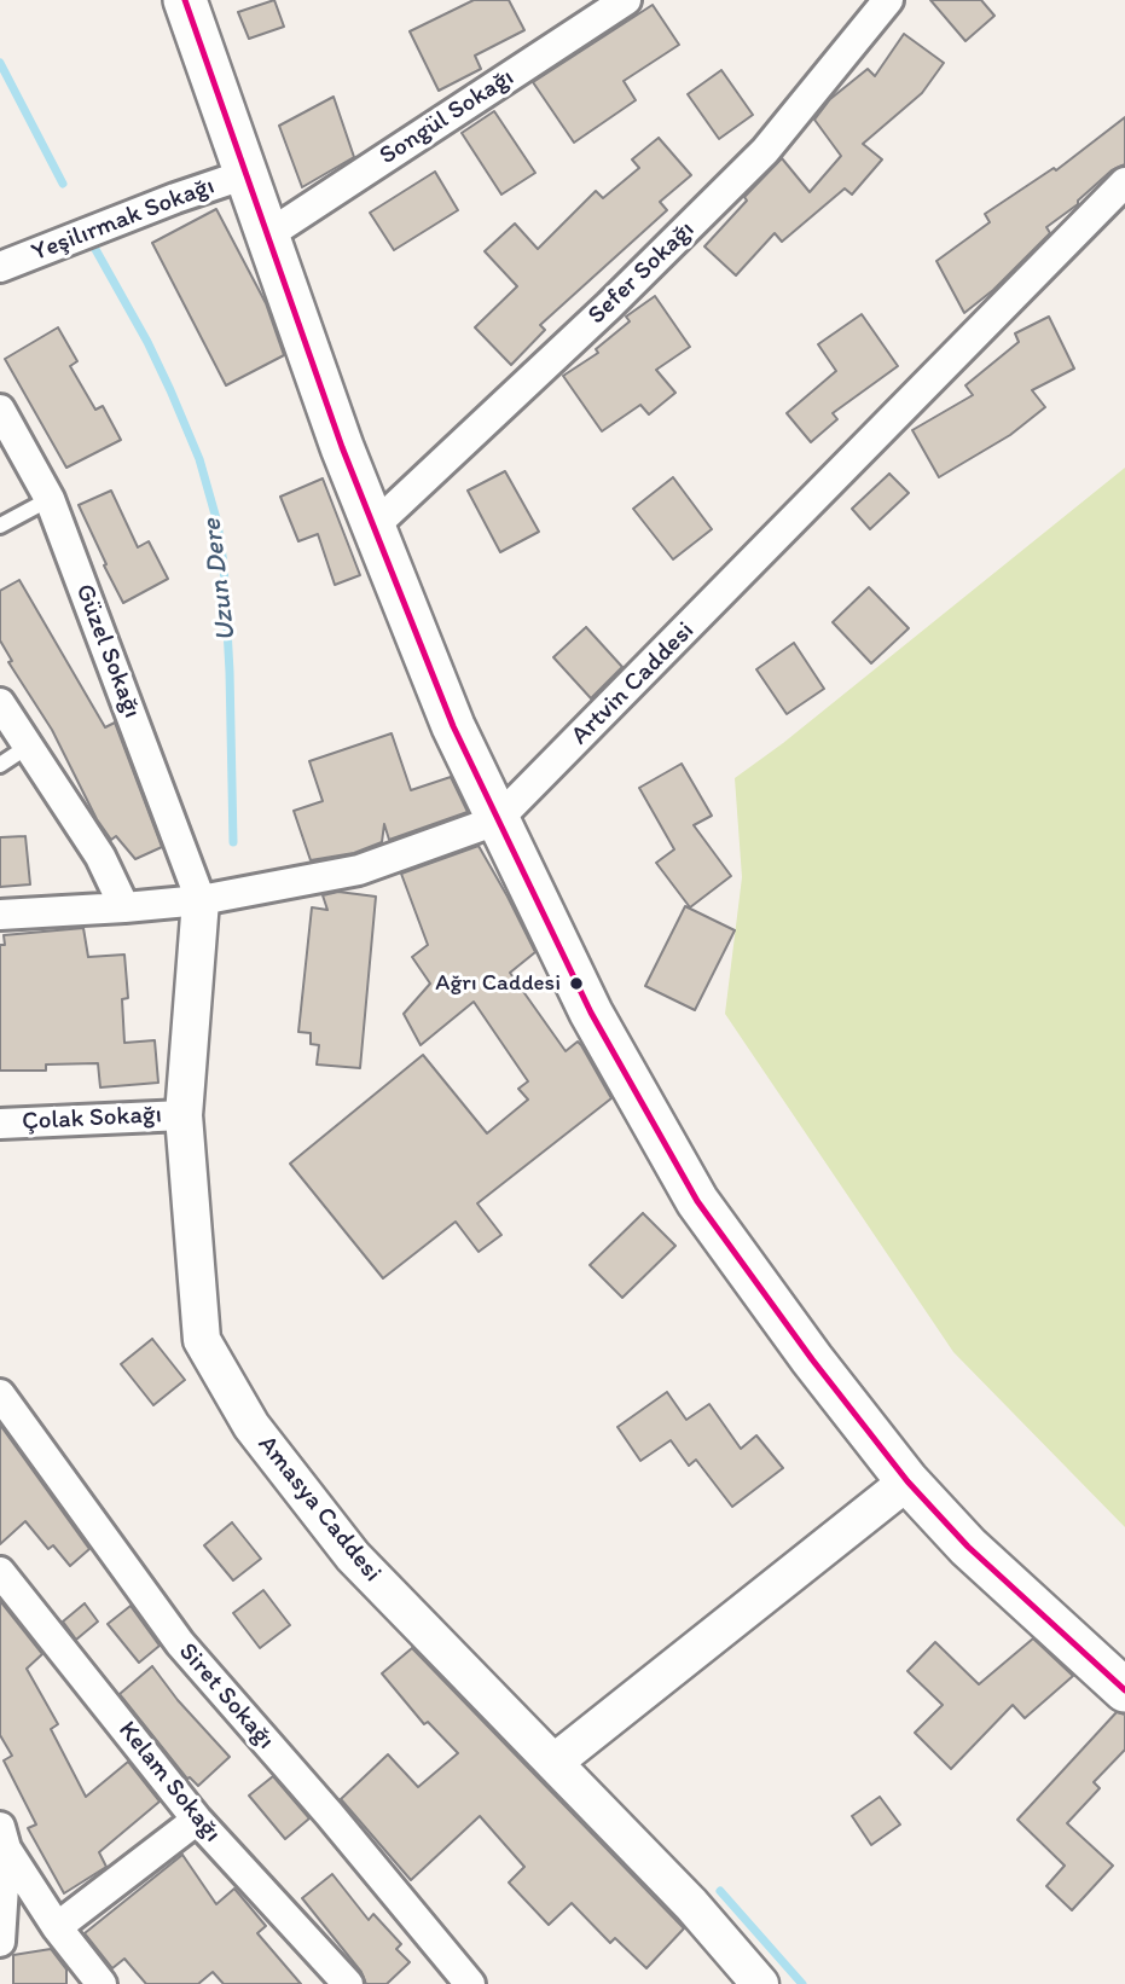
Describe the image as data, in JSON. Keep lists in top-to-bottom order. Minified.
{"streets":{"street":["Songül Sokağı","Yeşilırmak Sokağı","Sefer Sokağı","Güzel Sokağı","Artvin Caddesi","Çolak Sokağı","Amasya Caddesi","Siret Sokağı","Kelam Sokağı"]},"crossings":[["Güzel Sokağı","Artvin Caddesi"],["Güzel Sokağı","Amasya Caddesi"],["Artvin Caddesi","Amasya Caddesi"],["Çolak Sokağı","Amasya Caddesi"]],"water":["Uzun Dere"],"places":["Ağrı Caddesi"]}
